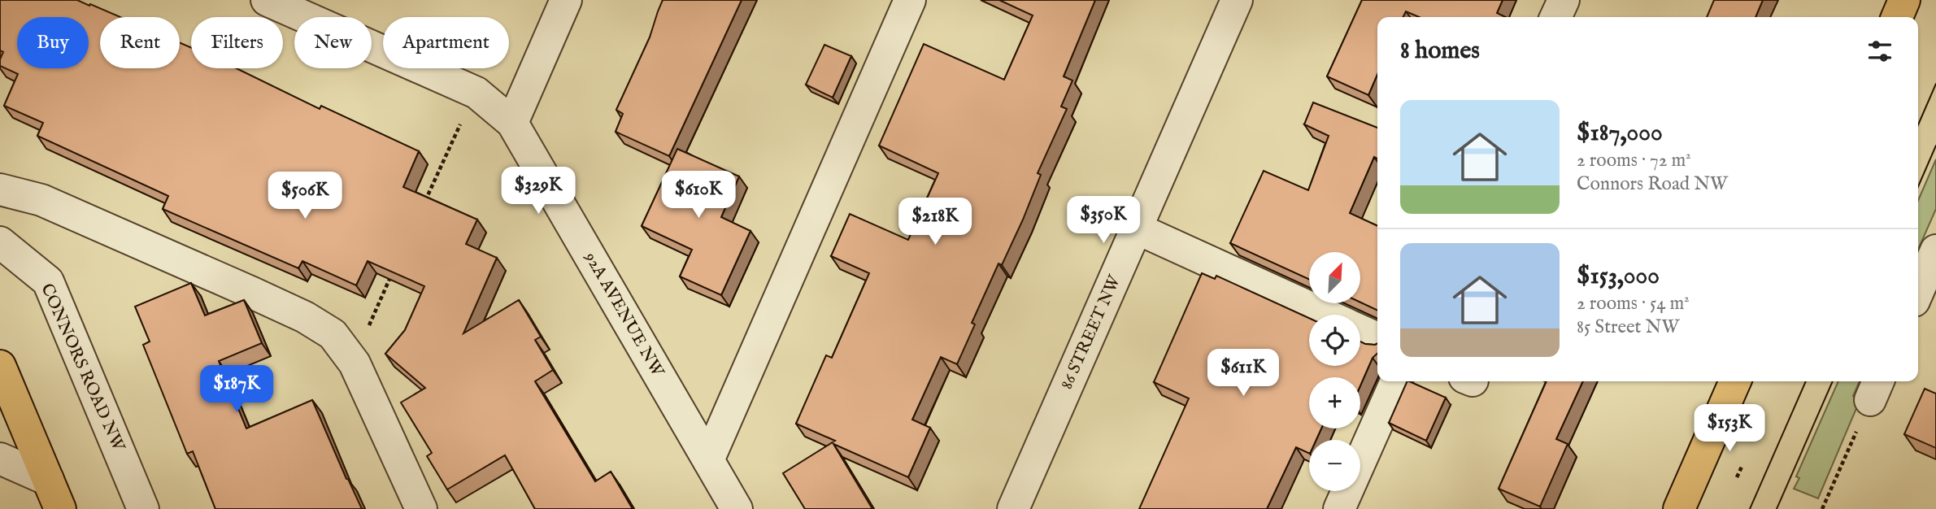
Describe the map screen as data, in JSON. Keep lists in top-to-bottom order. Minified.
{"streets":{"street":["92A AVENUE NW","86 STREET NW","CONNORS ROAD NW"]},"north":"top right","page":{"chip":["Buy","Rent","Filters","New","Apartment"],"heading":"8 homes","list":[{"name":"$187,000","note":"2 rooms · 72 m² · Connors Road NW"},{"name":"$153,000","note":"2 rooms · 54 m² · 85 Street NW"}],"price":["$329K","$610K","$506K","$350K","$218K","$611K","$187K","$153K"],"map_buttons":["+","−"]}}
